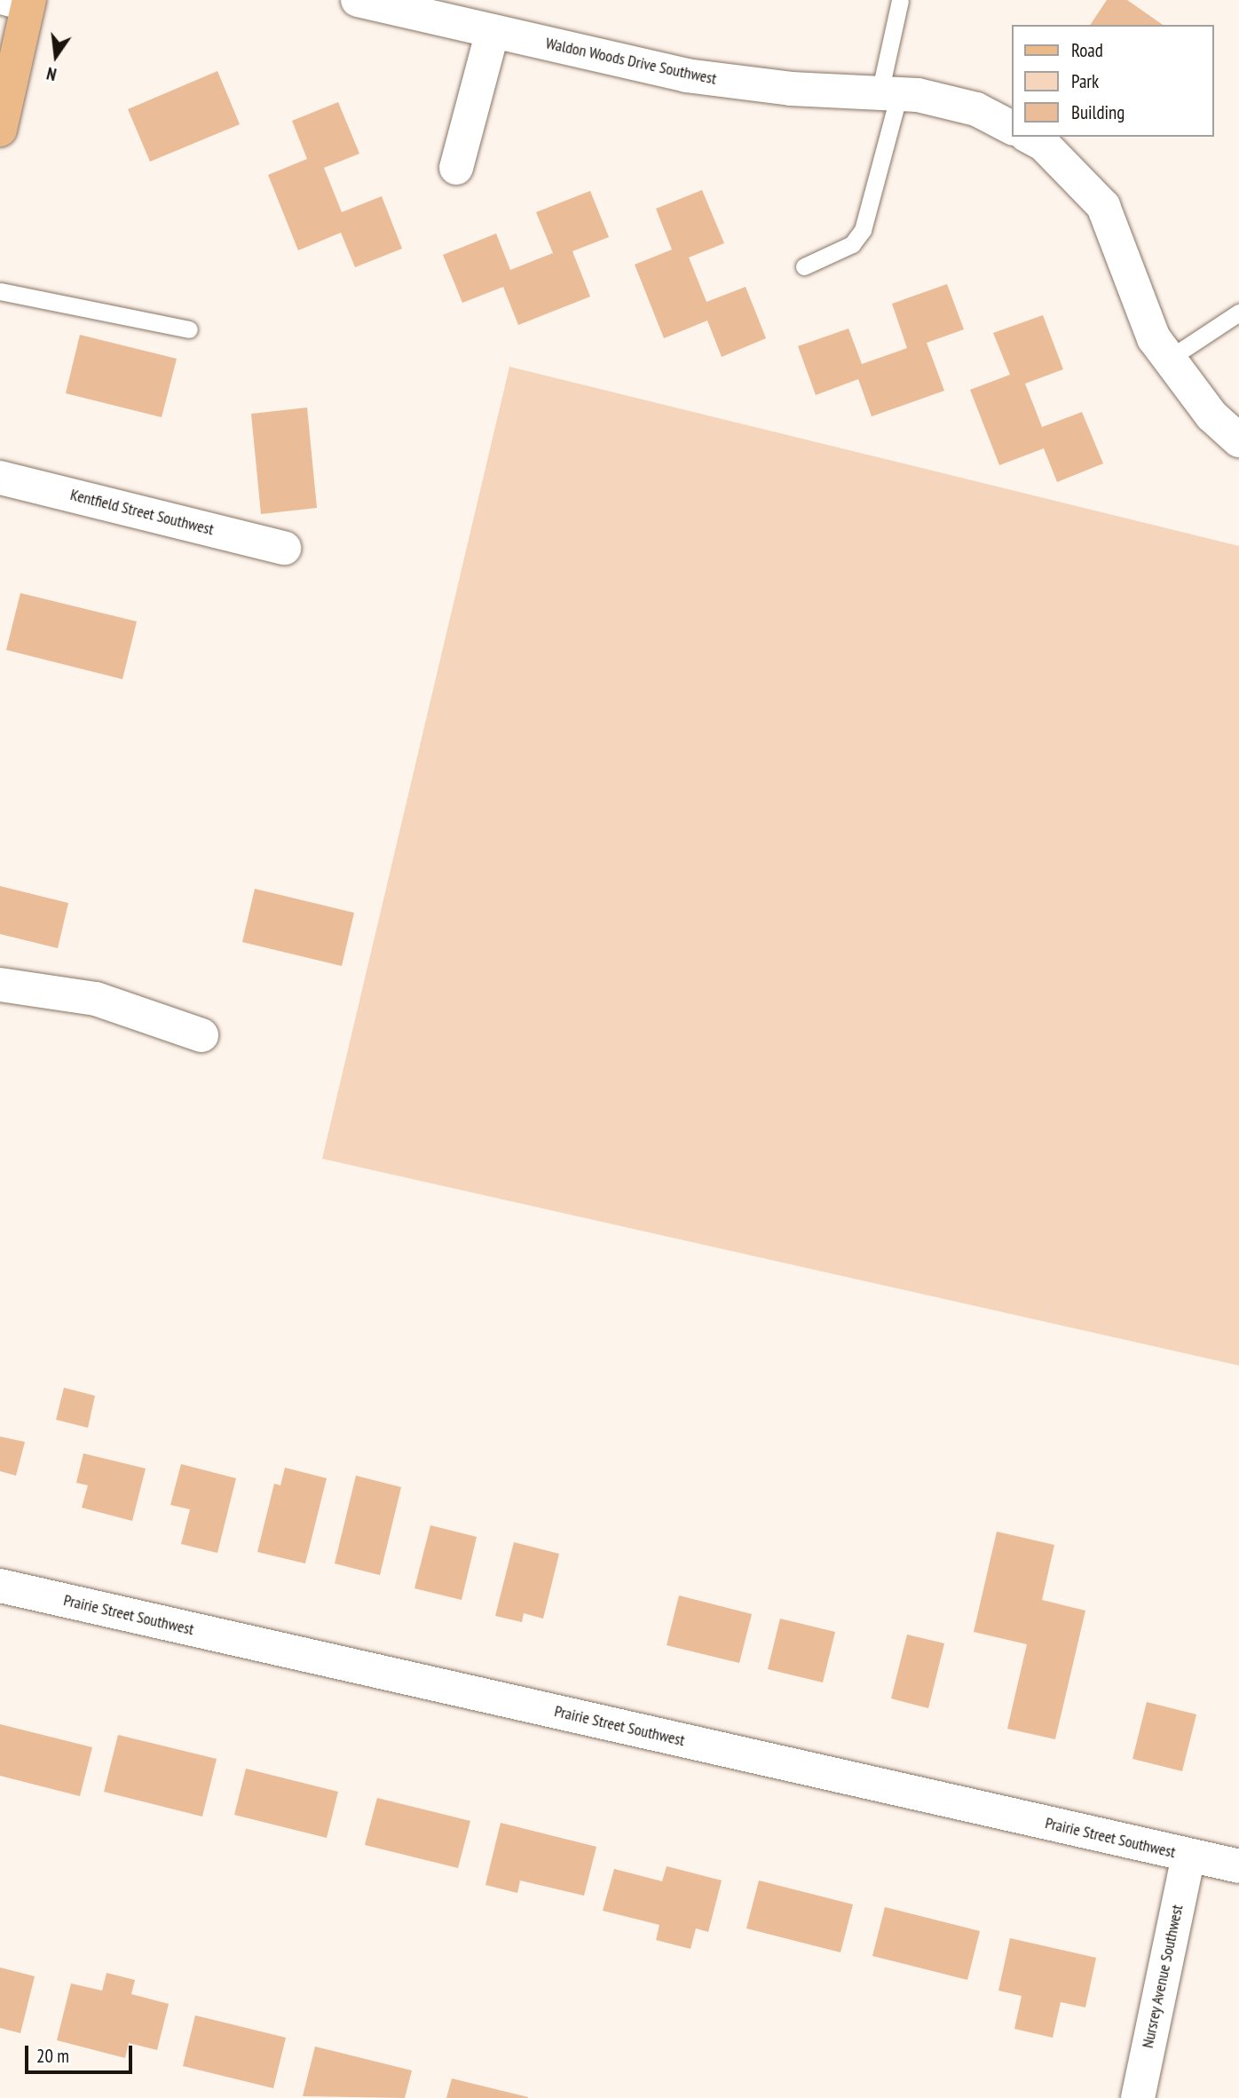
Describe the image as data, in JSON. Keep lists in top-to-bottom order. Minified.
{"streets":{"street":["Waldon Woods Drive Southwest","Kentfield Street Southwest","Prairie Street Southwest","Nursrey Avenue Southwest"]},"crossings":[["Prairie Street Southwest","Nursrey Avenue Southwest"]],"legend":["Road","Park","Building"],"scale_bar":"20 m","north":"bottom"}
